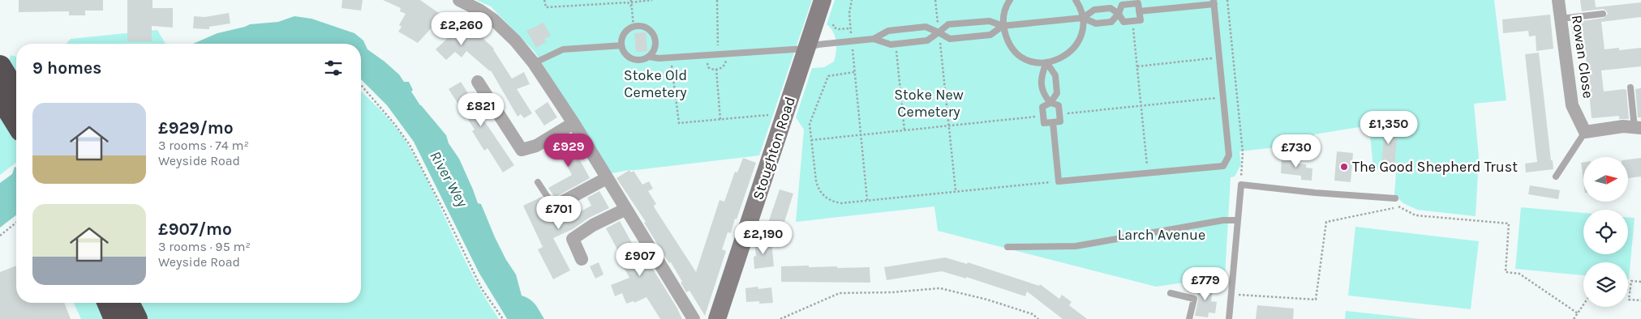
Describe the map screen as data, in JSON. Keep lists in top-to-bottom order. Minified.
{"streets":{"street":["Rowan Close","Stoughton Road"]},"water":["River Wey"],"parks":["Stoke Old Cemetery","Stoke New Cemetery","Larch Avenue"],"places":["The Good Shepherd Trust"],"north":"right","page":{"price":["£2,260","£821","£1,350","£929","£730","£701","£2,190","£907","£779"],"heading":"9 homes","list":[{"name":"£929/mo","note":"3 rooms · 74 m² · Weyside Road"},{"name":"£907/mo","note":"3 rooms · 95 m² · Weyside Road"}]}}
